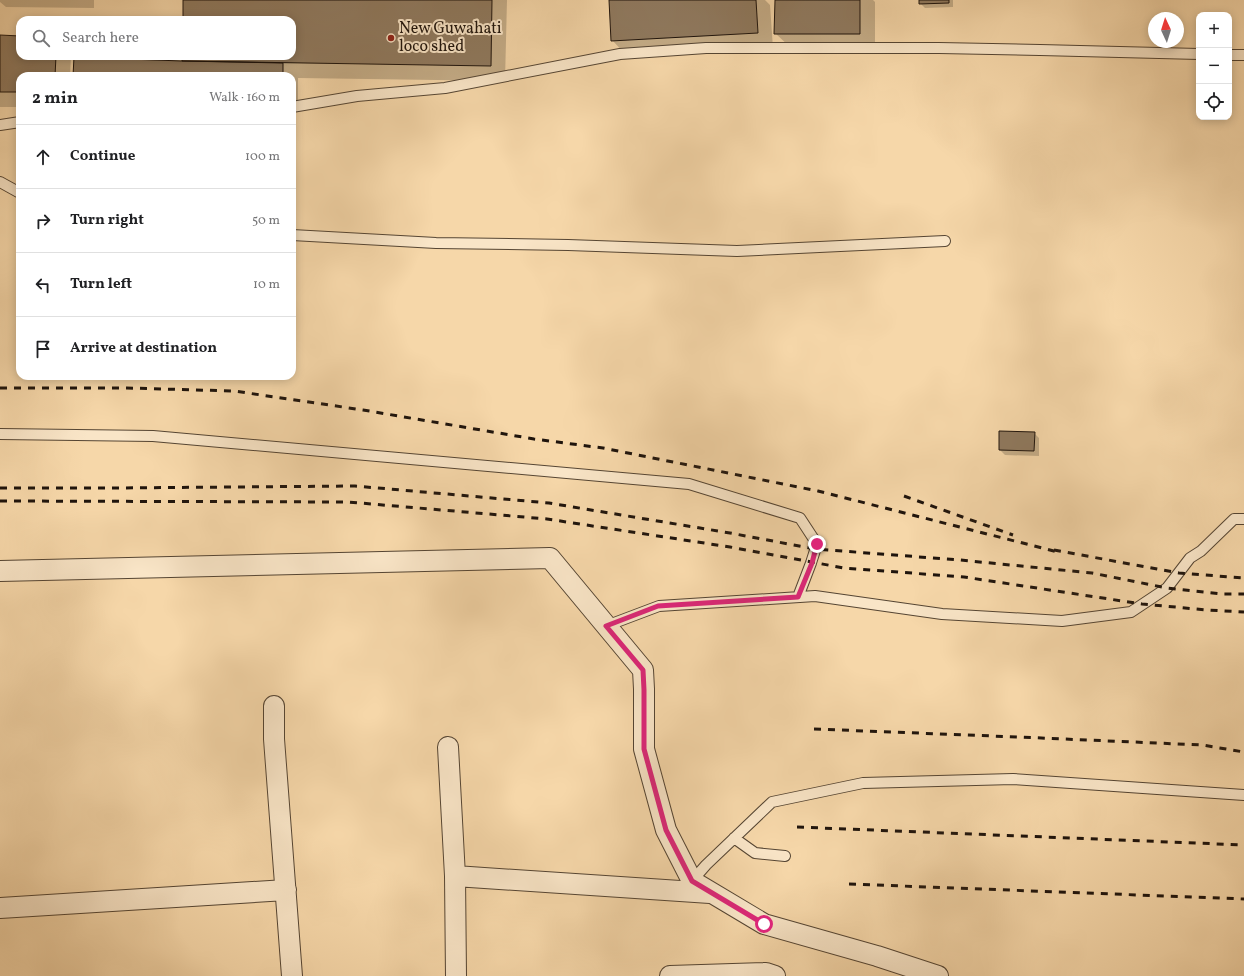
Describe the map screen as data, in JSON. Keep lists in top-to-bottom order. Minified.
{"places":["New Guwahati loco shed"],"north":"top","page":{"map_buttons":["+","−"],"search":"Search here","heading":["2 min","Walk · 160 m"],"list":[["Continue","100 m"],["Turn right","50 m"],["Turn left","10 m"],"Arrive at destination"]}}
